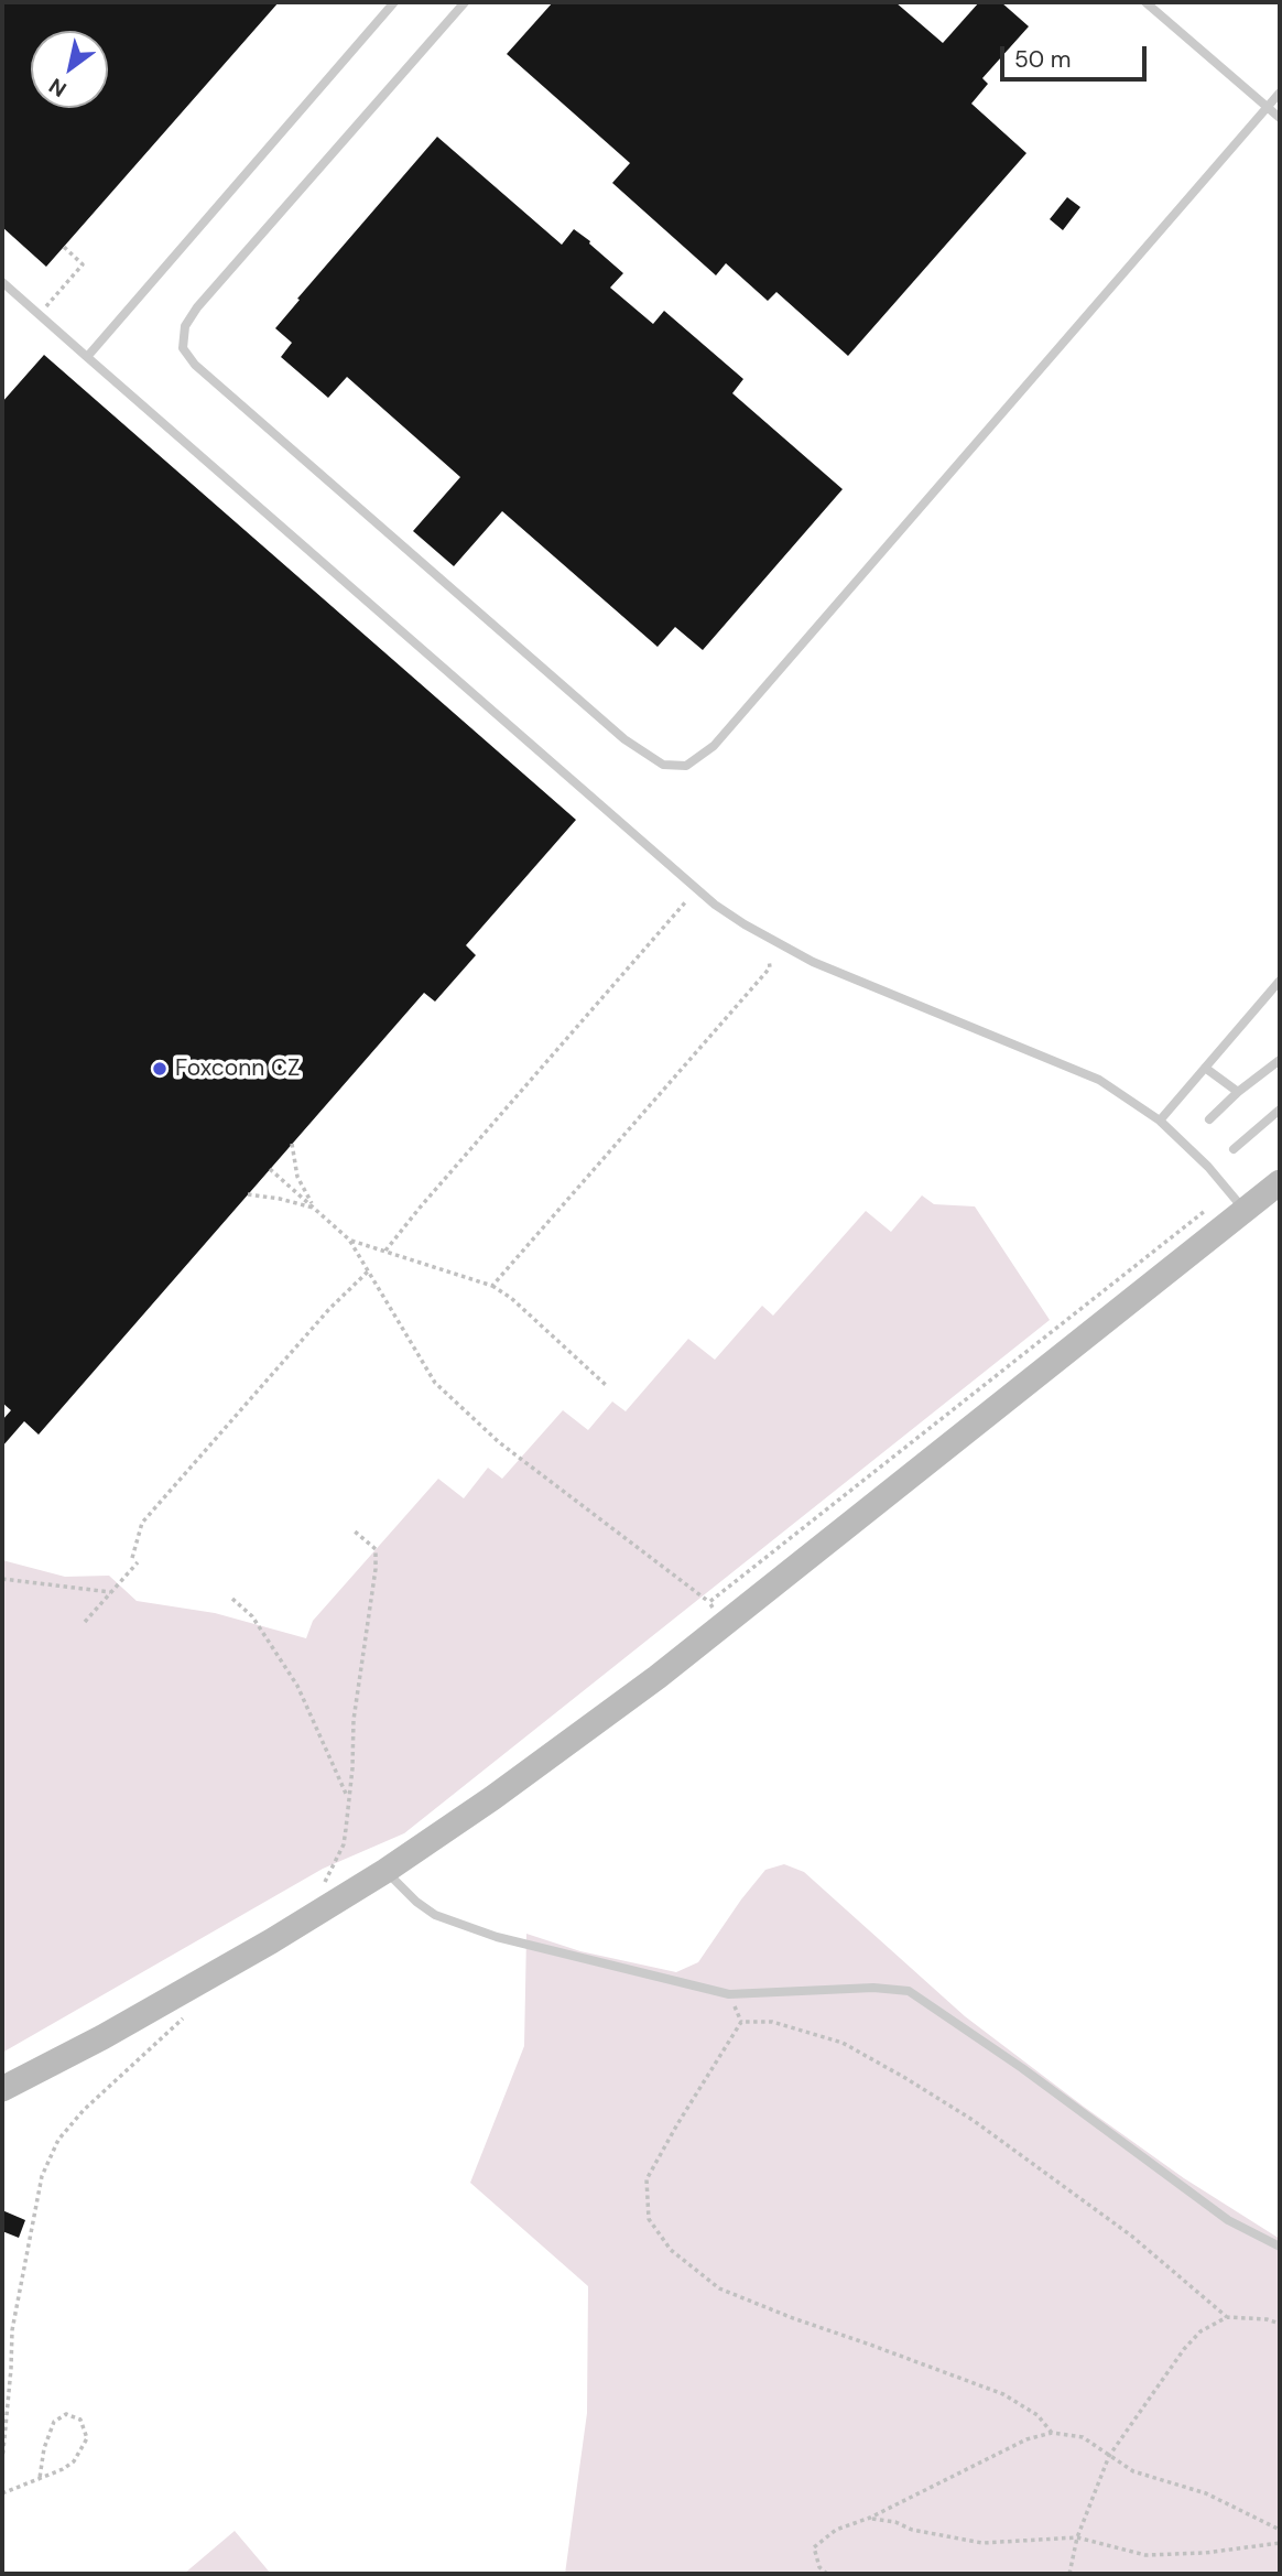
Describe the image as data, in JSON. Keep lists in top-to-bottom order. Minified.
{"places":["Foxconn CZ"],"scale_bar":"50 m","north":"bottom left"}
